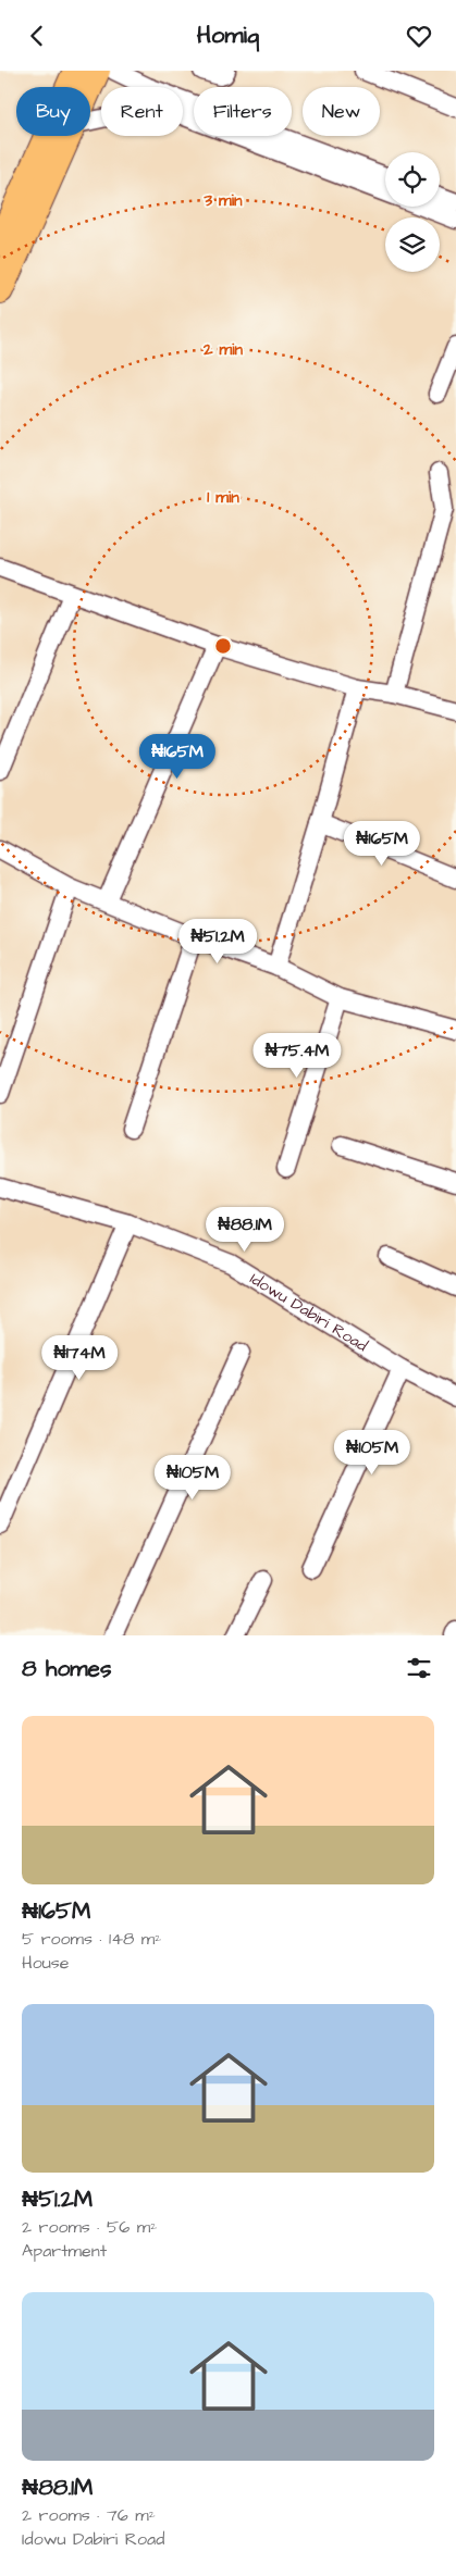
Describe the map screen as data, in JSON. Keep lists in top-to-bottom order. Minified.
{"streets":{"street":["Idowu Dabiri Road"]},"page":{"header":"Homiq","chip":["Buy","Rent","Filters","New"],"price":["₦165M","₦165M","₦51.2M","₦75.4M","₦88.1M","₦174M","₦105M","₦105M"],"heading":"8 homes","list":[{"name":"₦165M","note":"5 rooms · 148 m² · House"},{"name":"₦51.2M","note":"2 rooms · 56 m² · Apartment"},{"name":"₦88.1M","note":"2 rooms · 76 m² · Idowu Dabiri Road"}]},"rings":["3 min","2 min","1 min"]}
